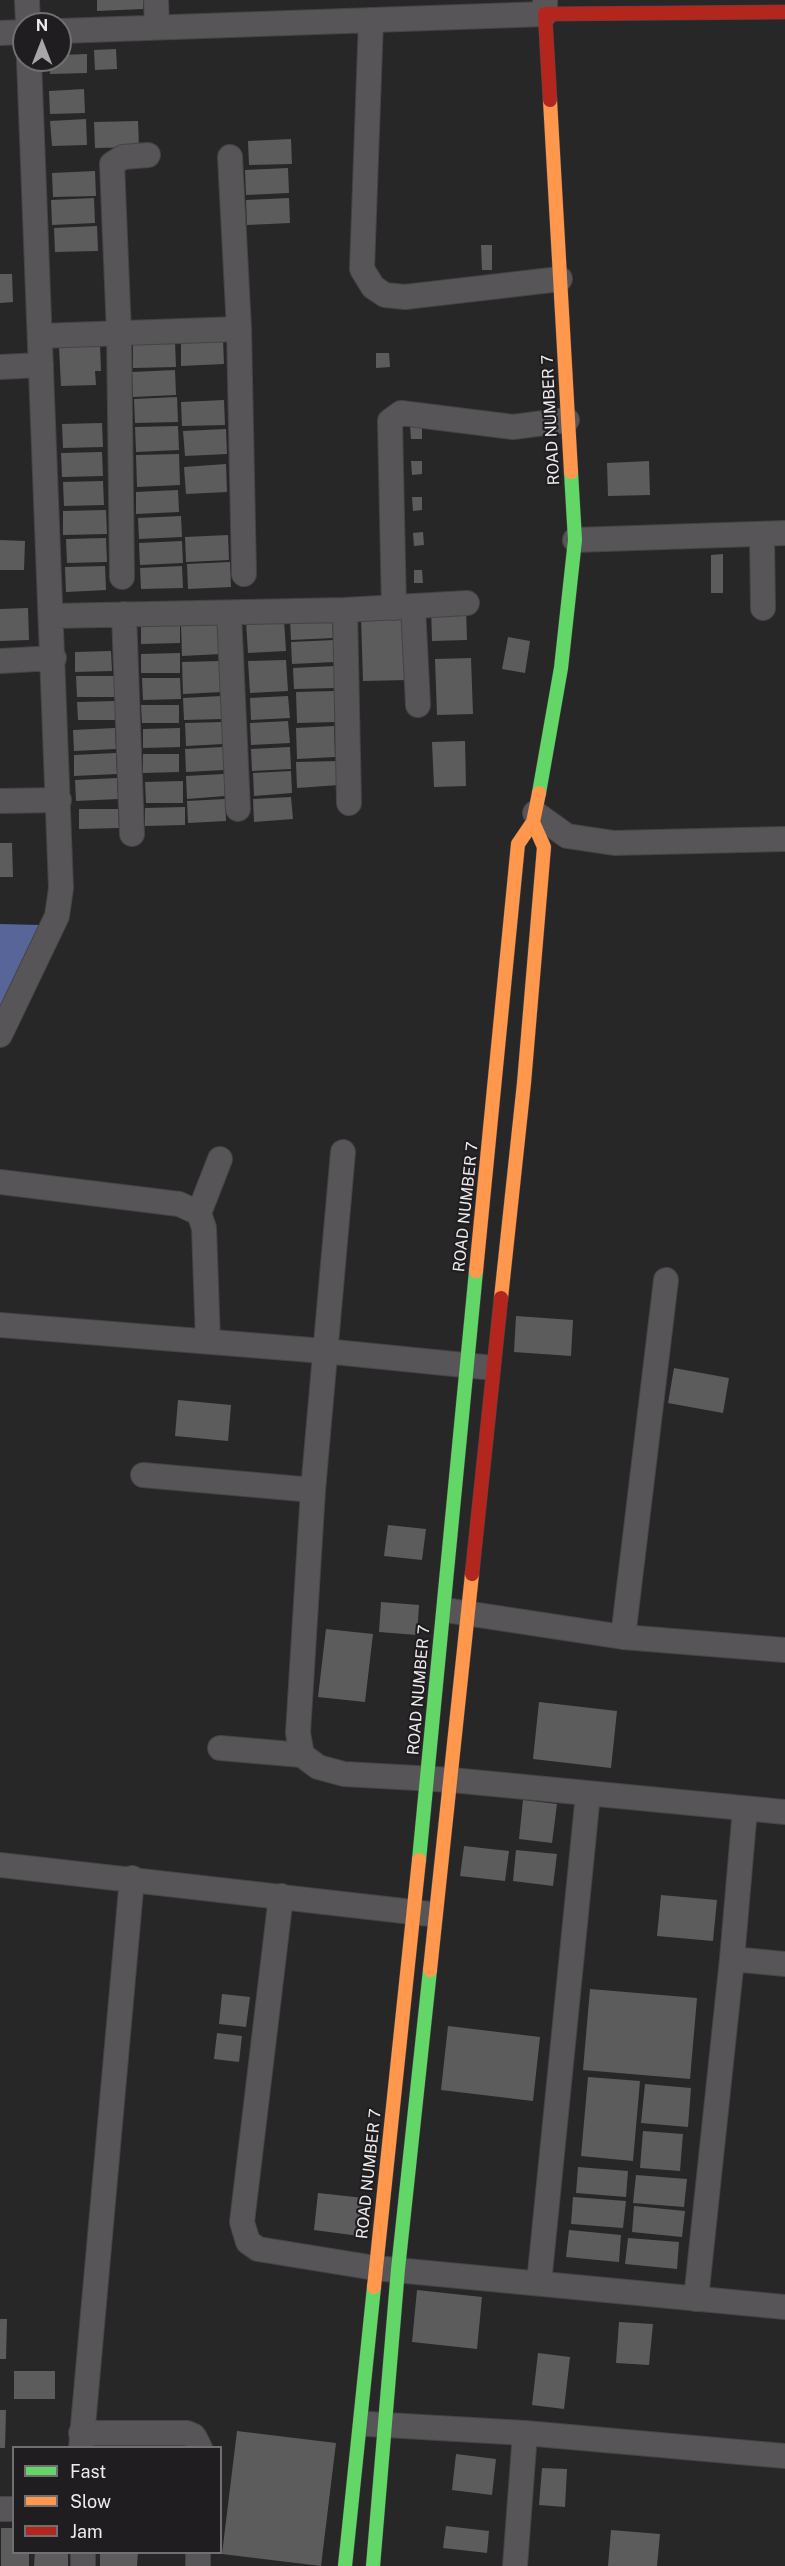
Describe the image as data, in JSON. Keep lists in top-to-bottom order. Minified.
{"streets":{"street":["ROAD NUMBER 7"]},"legend":["Fast","Slow","Jam"],"north":"top"}
